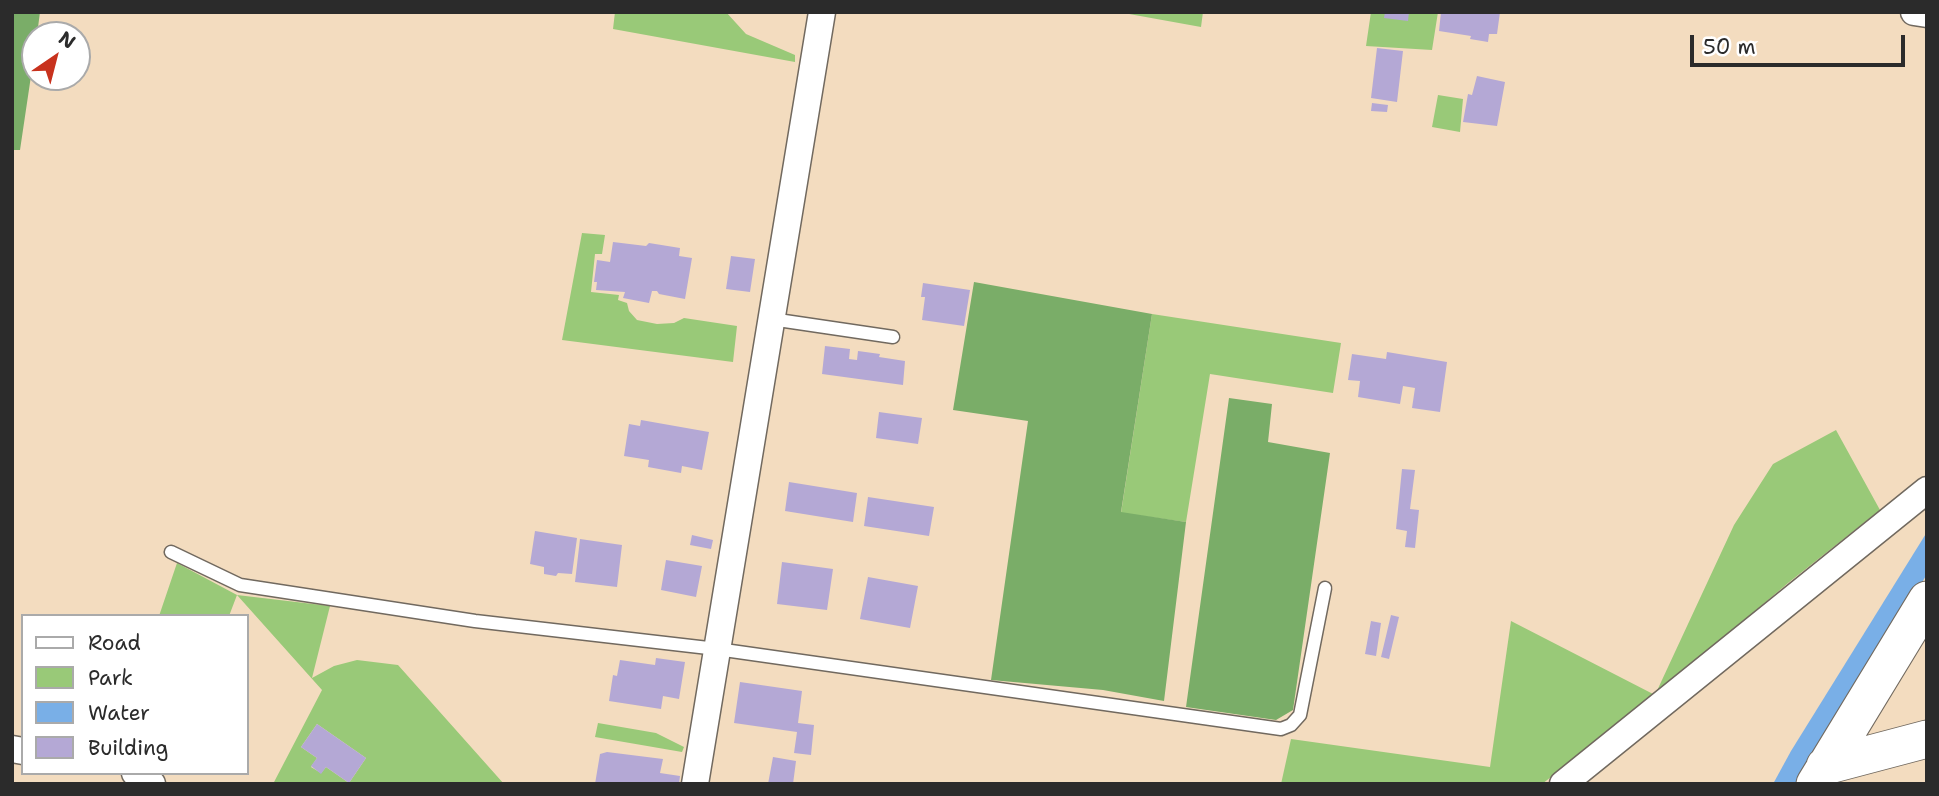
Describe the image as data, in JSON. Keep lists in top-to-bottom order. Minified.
{"legend":["Road","Park","Water","Building"],"scale_bar":"50 m","north":"top right"}
